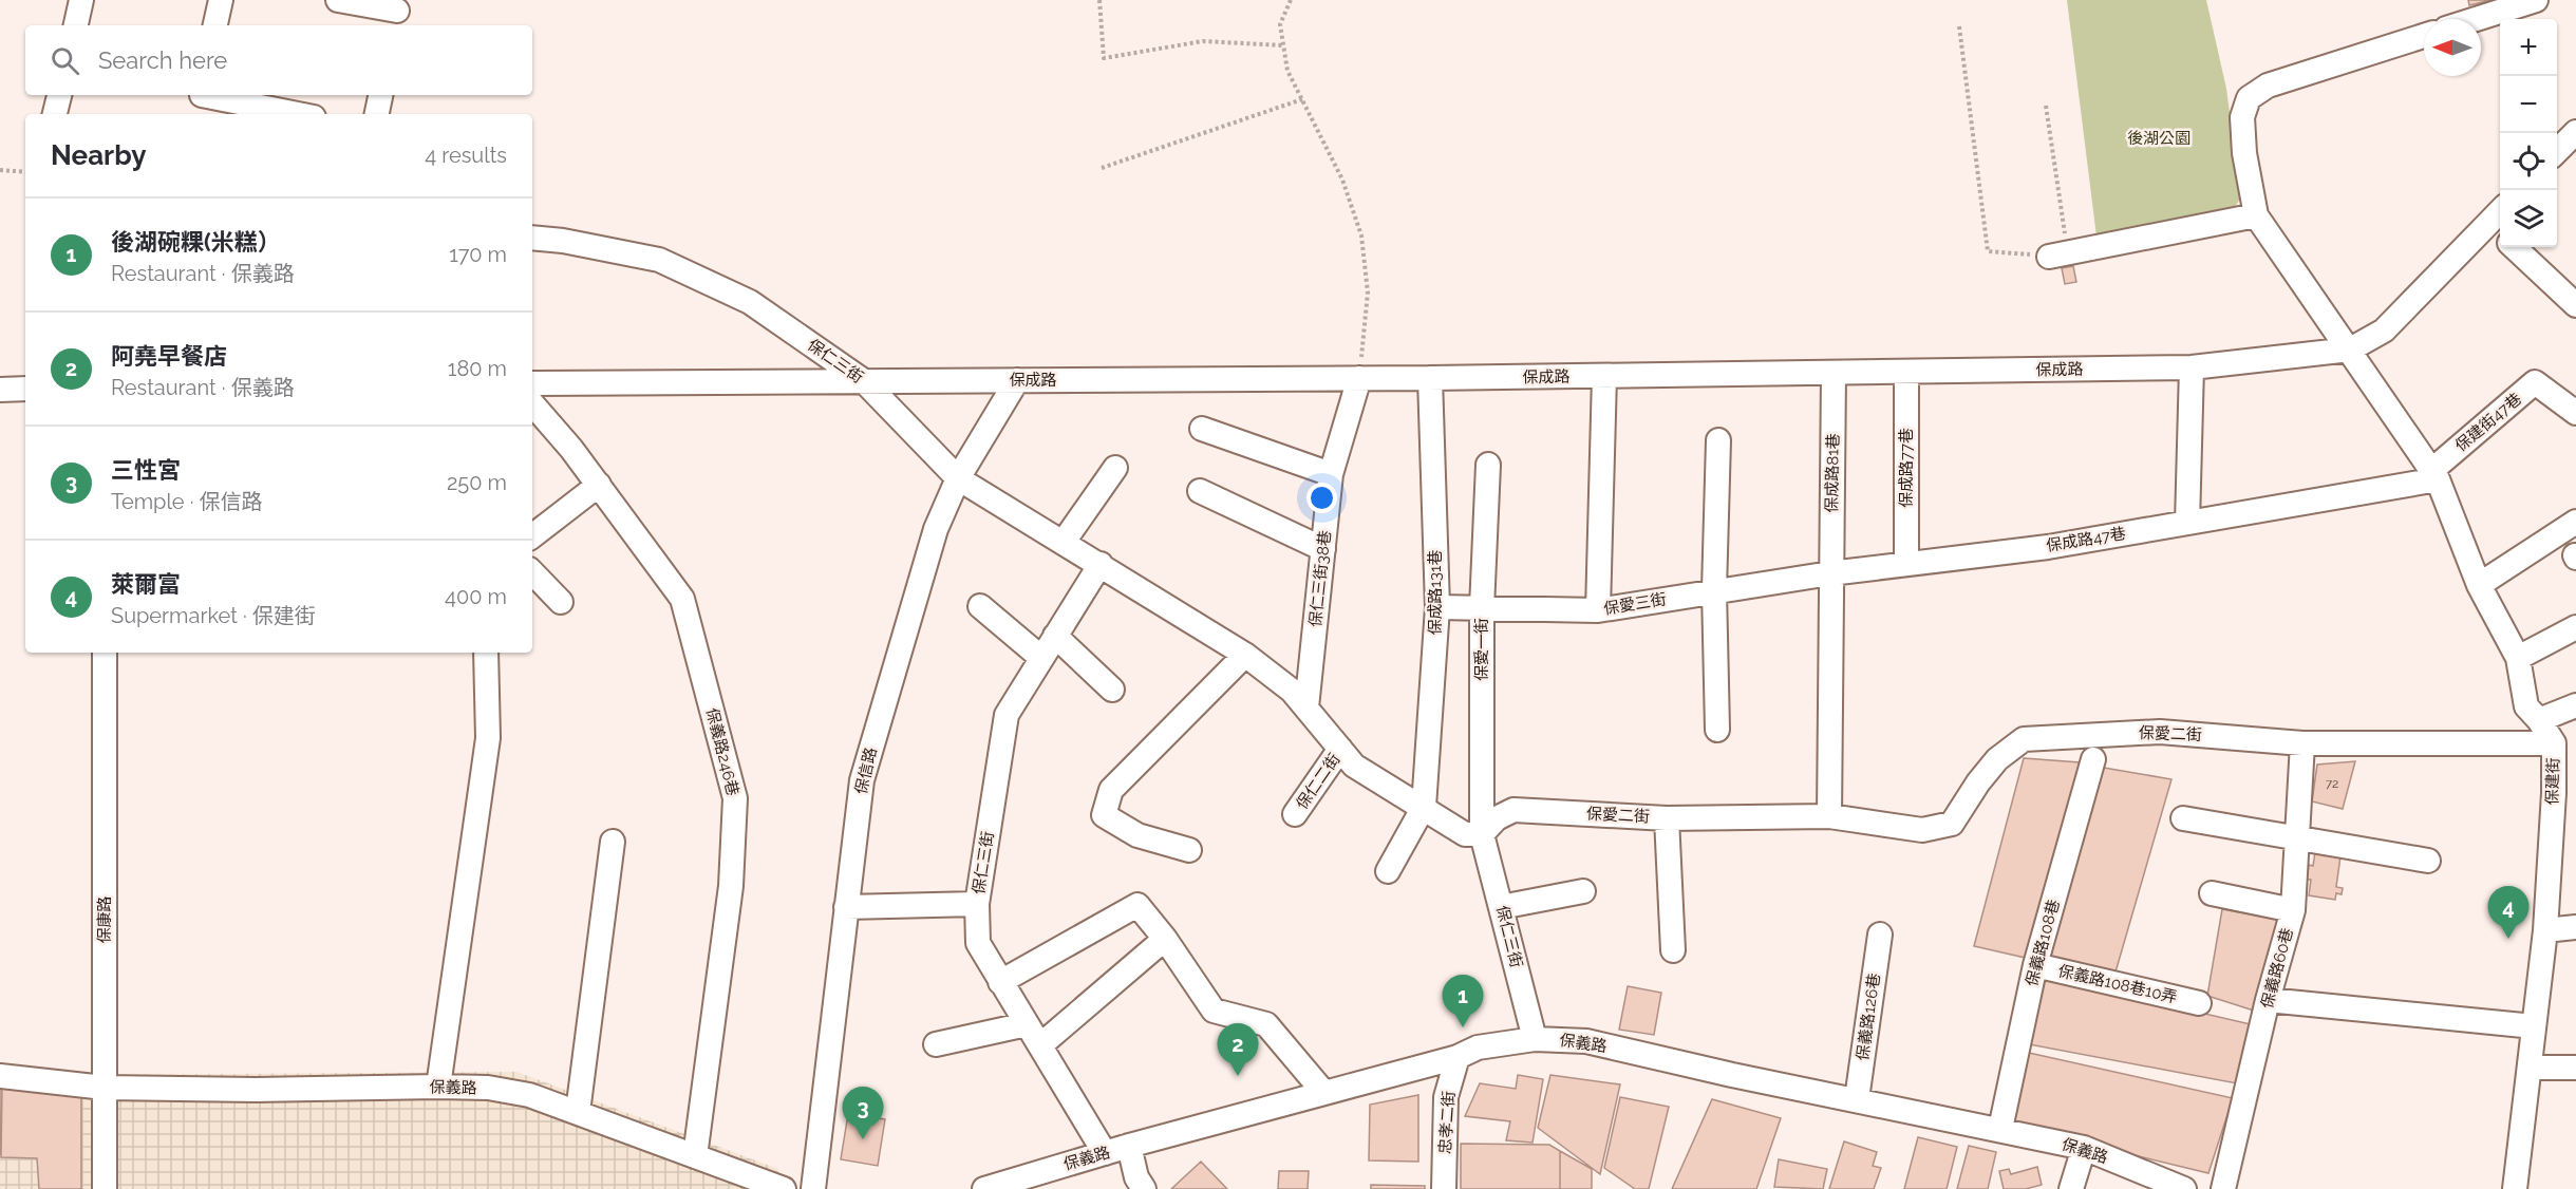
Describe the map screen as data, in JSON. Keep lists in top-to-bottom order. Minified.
{"streets":{"street":["保仁三街","保成路","保建街47巷","保成路77巷","保成路81巷","保成路47巷","保仁三街38巷","保成路131巷","保愛三街","保愛一街","保愛二街","保義路246巷","保信路","保仁二街","保建街","保康路","保義路108巷","保義路60巷","保義路108巷10弄","保義路126巷","保義路","忠孝二街"]},"crossings":[["保仁三街","保成路"],["保仁三街","保仁三街38巷"],["保仁三街","保成路131巷"],["保仁三街","保愛一街"],["保仁三街","保愛二街"],["保仁三街","保信路"],["保仁三街","保仁二街"],["保仁三街","保義路"],["保成路","保成路77巷"],["保成路","保成路81巷"],["保成路","保仁三街38巷"],["保成路","保成路131巷"],["保成路","保信路"],["保成路","保建街"],["保建街47巷","保成路47巷"],["保建街47巷","保建街"],["保成路77巷","保成路47巷"],["保成路81巷","保成路47巷"],["保成路81巷","保愛三街"],["保成路47巷","保愛三街"],["保成路47巷","保建街"],["保成路131巷","保愛三街"],["保愛三街","保愛一街"],["保愛一街","保愛二街"],["保愛二街","保建街"],["保愛二街","保義路60巷"],["保義路246巷","保義路"],["保康路","保義路"],["保義路108巷","保義路108巷10弄"],["保義路108巷","保義路"],["保義路126巷","保義路"],["保義路","忠孝二街"]],"parks":["後湖公園"],"house_numbers":["72"],"north":"left","page":{"map_buttons":["+","−"],"search":"Search here","heading":["Nearby","4 results"],"list":[{"mark":"1","name":"後湖碗粿(米糕）","note":"Restaurant · 保義路","value":"170 m"},{"mark":"2","name":"阿堯早餐店","note":"Restaurant · 保義路","value":"180 m"},{"mark":"3","name":"三性宮","note":"Temple · 保信路","value":"250 m"},{"mark":"4","name":"萊爾富","note":"Supermarket · 保建街","value":"400 m"}],"pins":["4","1","2","3"]}}
